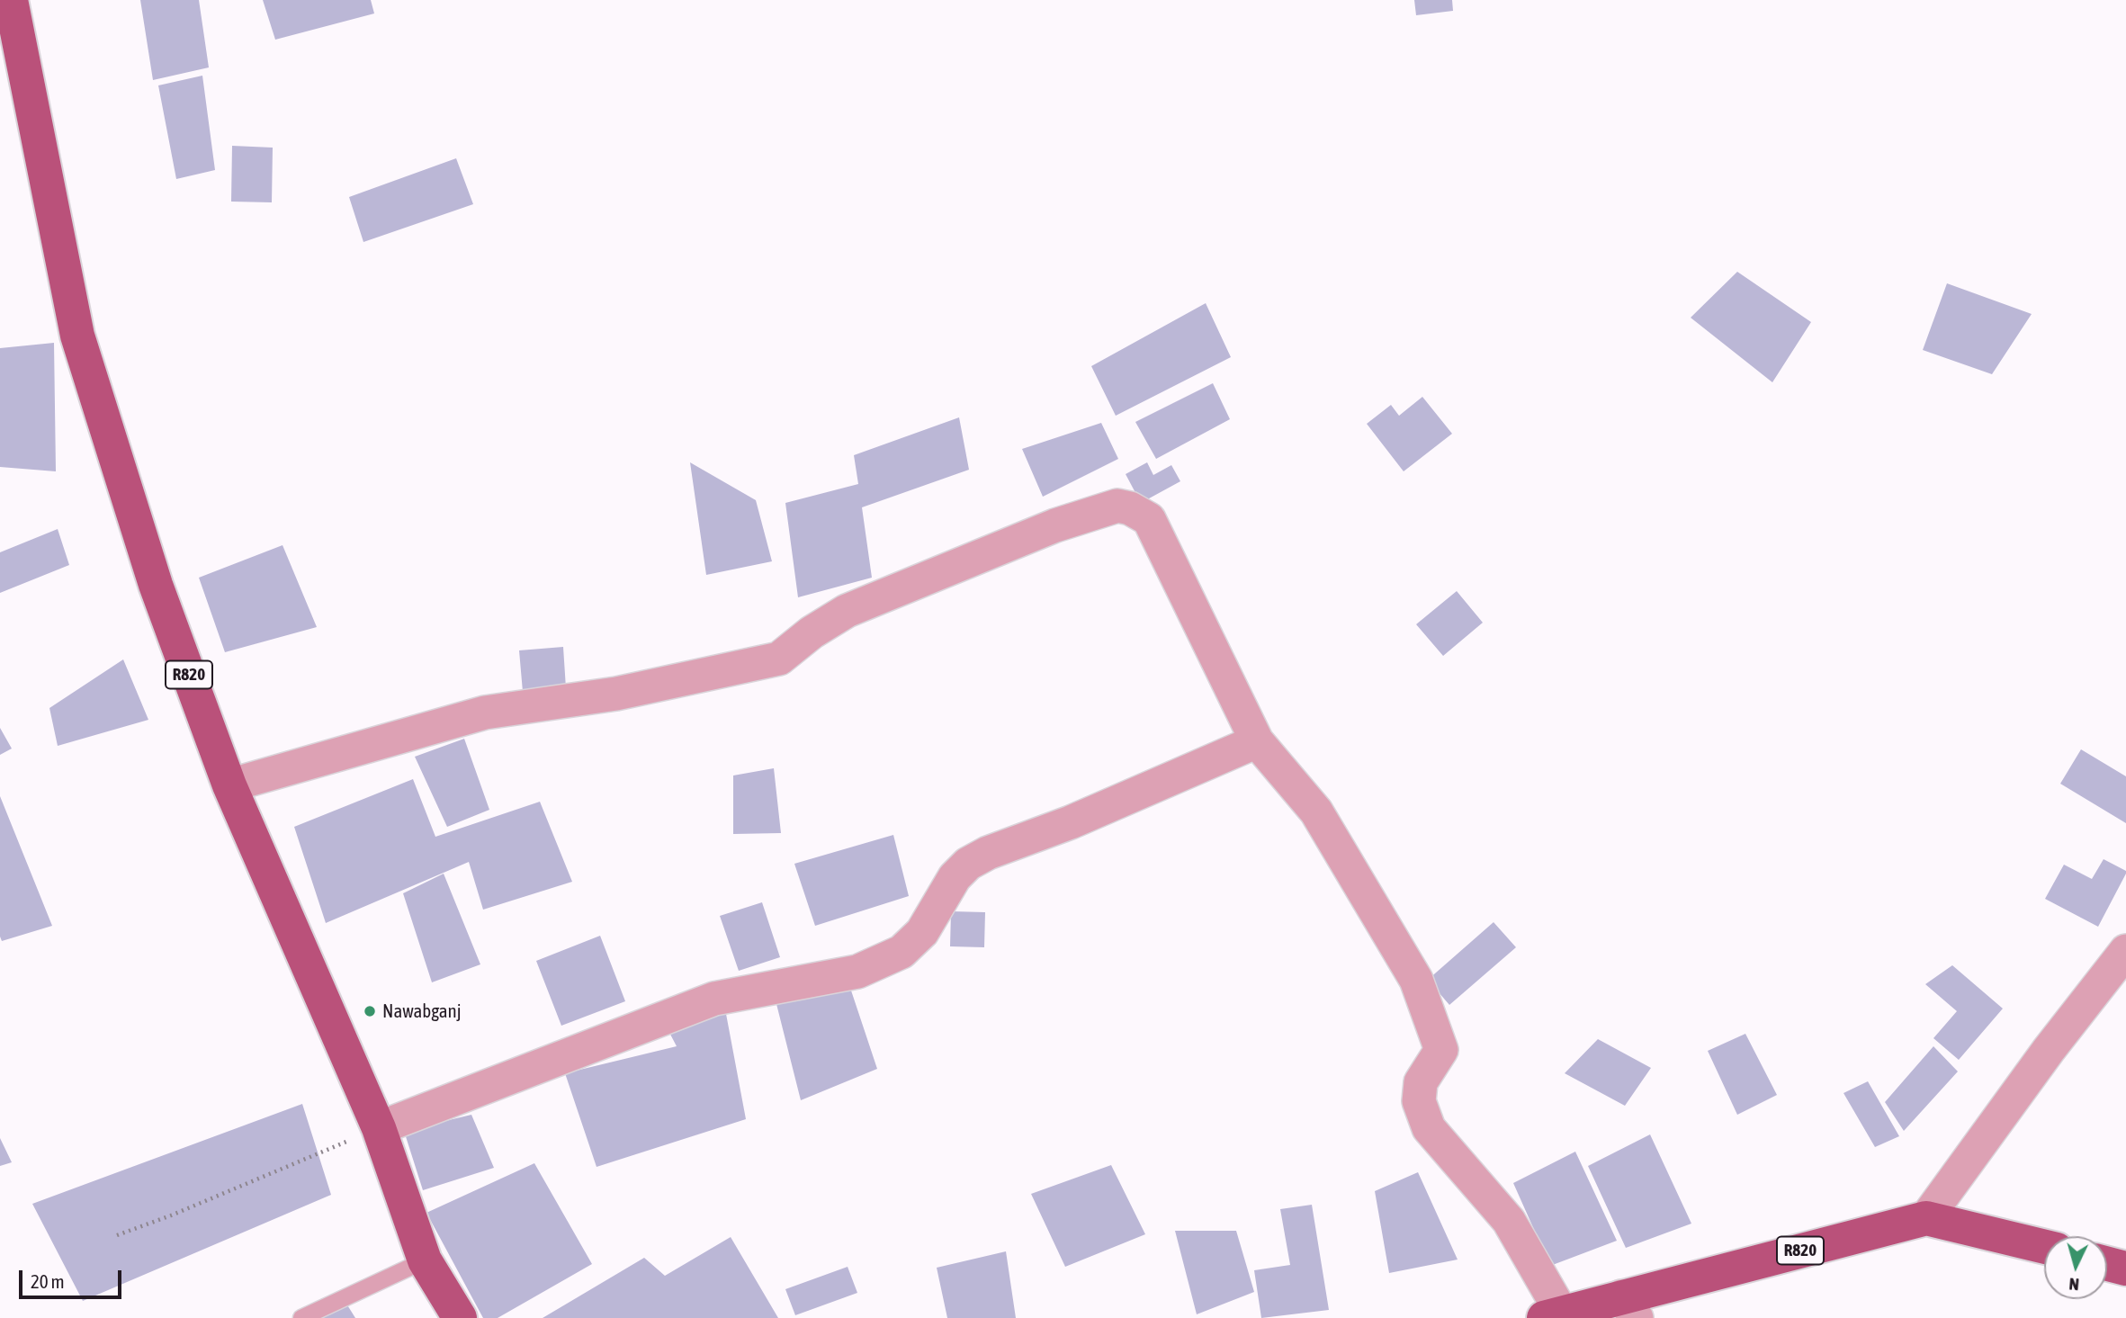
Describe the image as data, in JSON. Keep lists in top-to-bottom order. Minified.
{"streets":{"main road":["R820"]},"places":["Nawabganj"],"scale_bar":"20 m","north":"bottom"}
